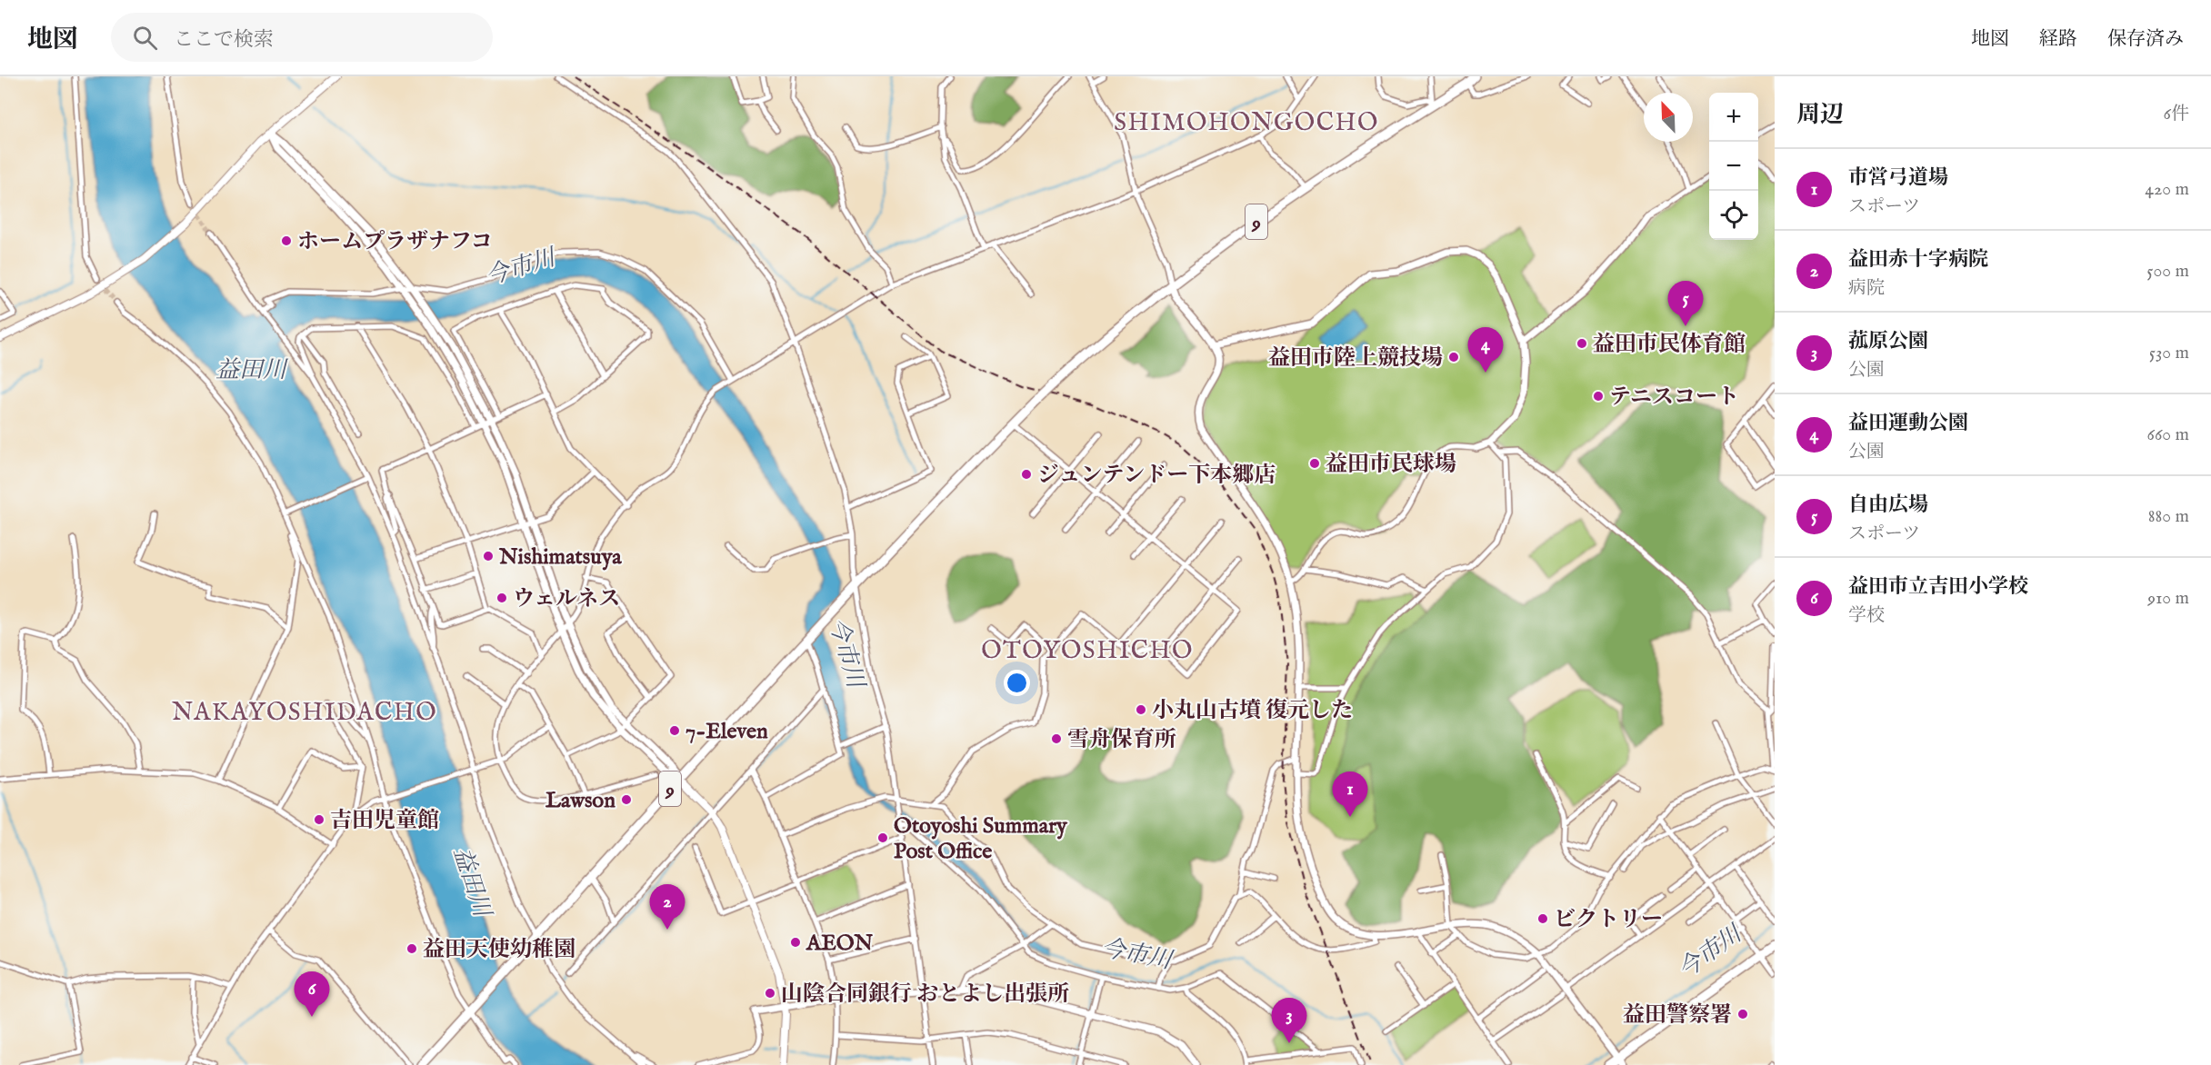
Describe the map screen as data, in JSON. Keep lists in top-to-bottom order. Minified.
{"streets":{"highway":["9"]},"districts":["SHIMOHONGOCHO","OTOYOSHICHO","NAKAYOSHIDACHO"],"water":["今市川","益田川"],"places":["ホームプラザナフコ","益田市民体育館","益田市陸上競技場","テニスコート","益田市民球場","ジュンテンドー下本郷店","Nishimatsuya","ウェルネス","小丸山古墳 復元した","7-Eleven","雪舟保育所","Lawson","吉田児童館","Otoyoshi Summary Post Office","ビクトリー","AEON","益田天使幼稚園","山陰合同銀行 おとよし出張所","益田警察署"],"north":"top left","page":{"header":"地図","search":"ここで検索","nav":["地図","経路","保存済み"],"heading":["周辺","6件"],"map_buttons":["+","−"],"list":[{"mark":"1","name":"市営弓道場","note":"スポーツ","value":"420 m"},{"mark":"2","name":"益田赤十字病院","note":"病院","value":"500 m"},{"mark":"3","name":"菰原公園","note":"公園","value":"530 m"},{"mark":"4","name":"益田運動公園","note":"公園","value":"660 m"},{"mark":"5","name":"自由広場","note":"スポーツ","value":"880 m"},{"mark":"6","name":"益田市立吉田小学校","note":"学校","value":"910 m"}],"pins":["5","4","1","2","6","3"]}}
